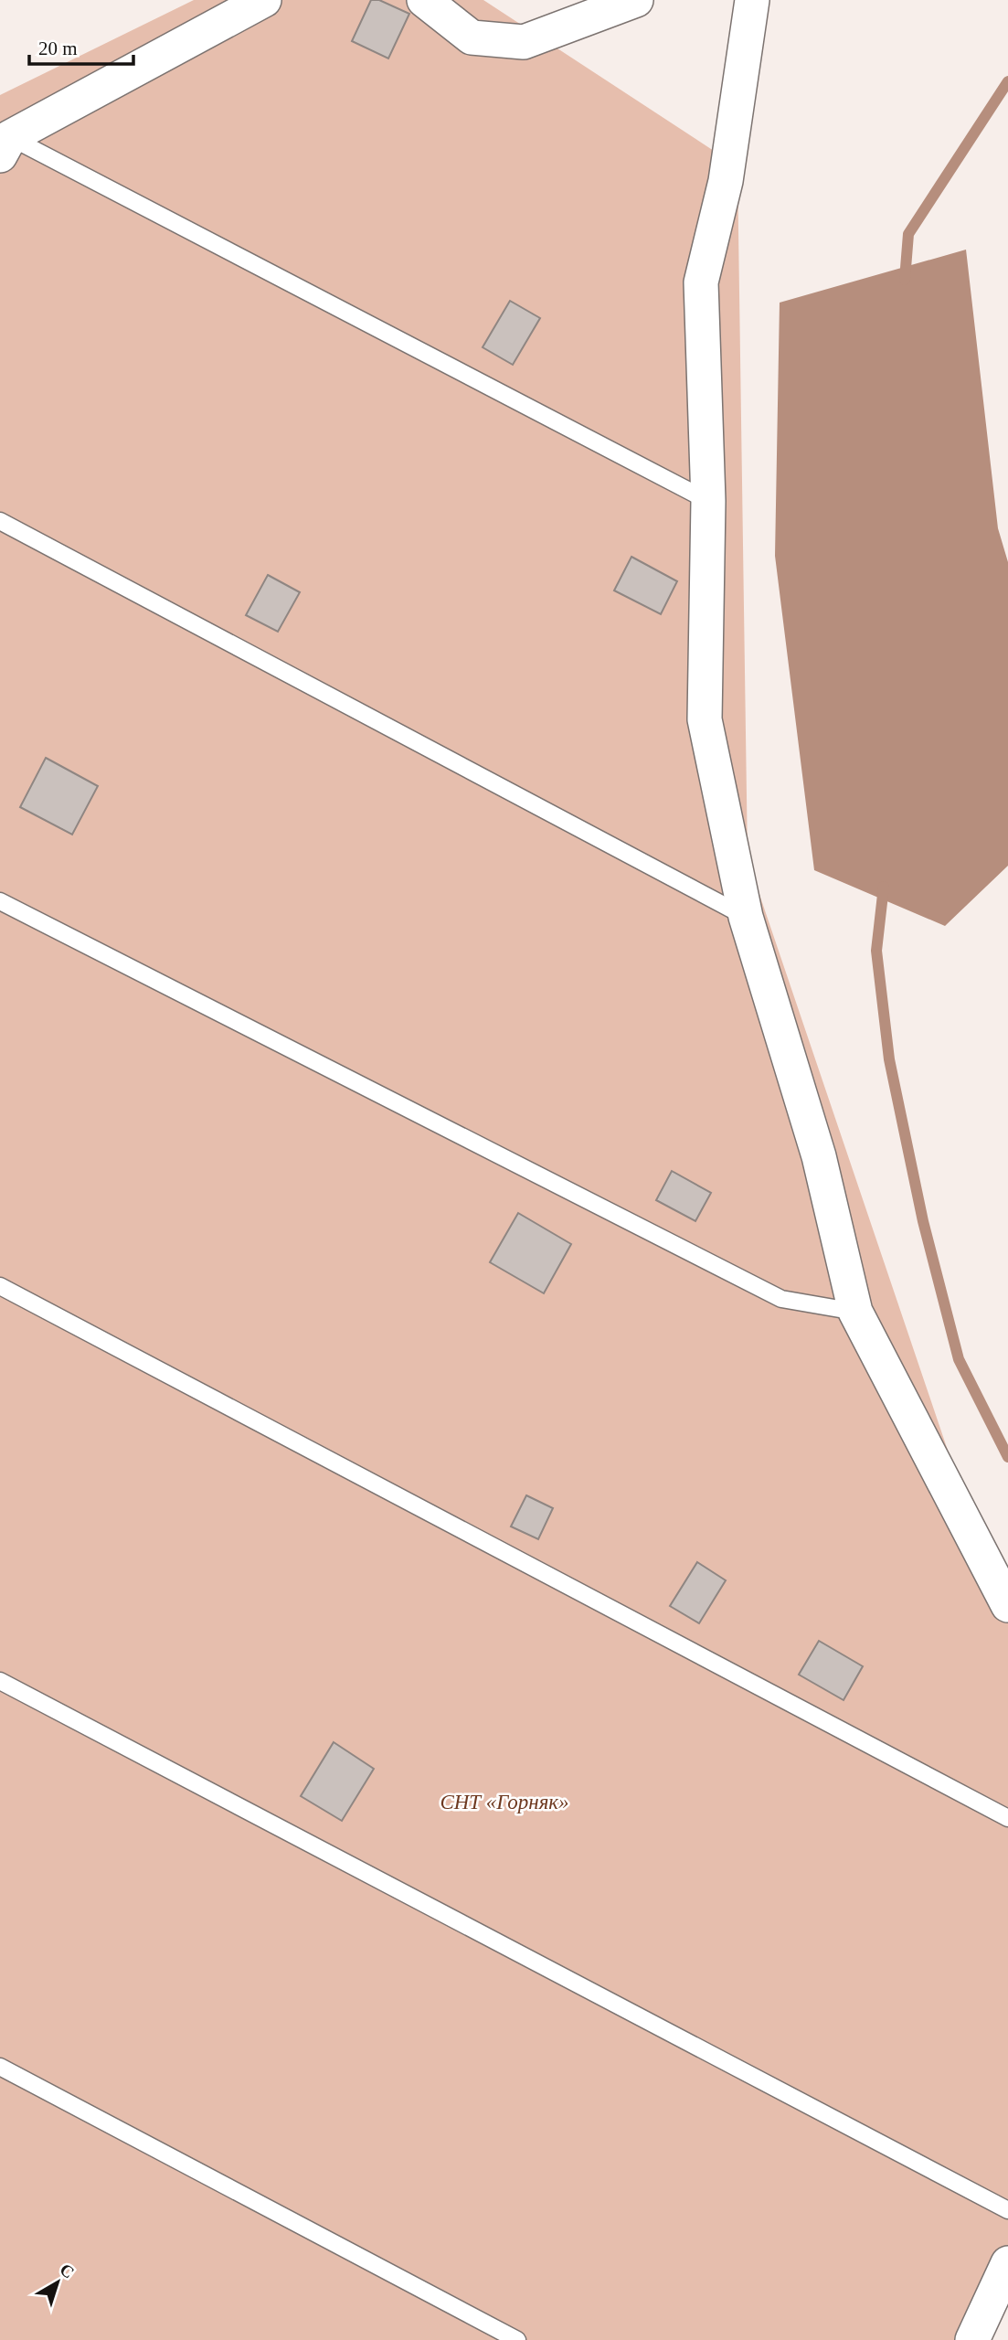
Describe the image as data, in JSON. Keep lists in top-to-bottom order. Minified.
{"parks":["СНТ «Горняк»"],"scale_bar":"20 m","north":"top right"}
